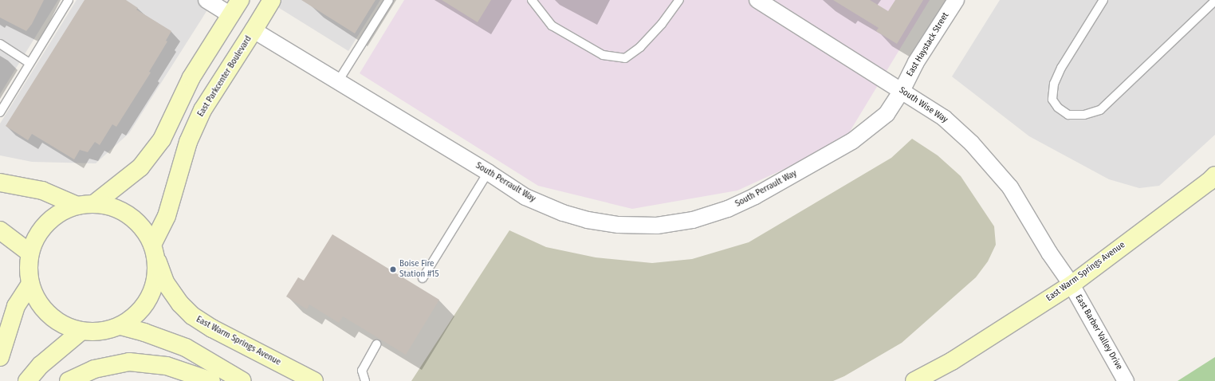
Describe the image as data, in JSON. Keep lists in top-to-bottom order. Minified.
{"streets":{"street":["East Haystack Street","East Parkcenter Boulevard","South Wise Way","South Perrault Way","East Warm Springs Avenue","East Barber Valley Drive"]},"crossings":[["East Haystack Street","South Wise Way"],["East Haystack Street","South Perrault Way"],["East Parkcenter Boulevard","South Perrault Way"],["East Parkcenter Boulevard","East Warm Springs Avenue"],["South Wise Way","South Perrault Way"],["South Wise Way","East Warm Springs Avenue"],["South Wise Way","East Barber Valley Drive"],["East Warm Springs Avenue","East Barber Valley Drive"]],"places":["Boise Fire Station #15"]}
